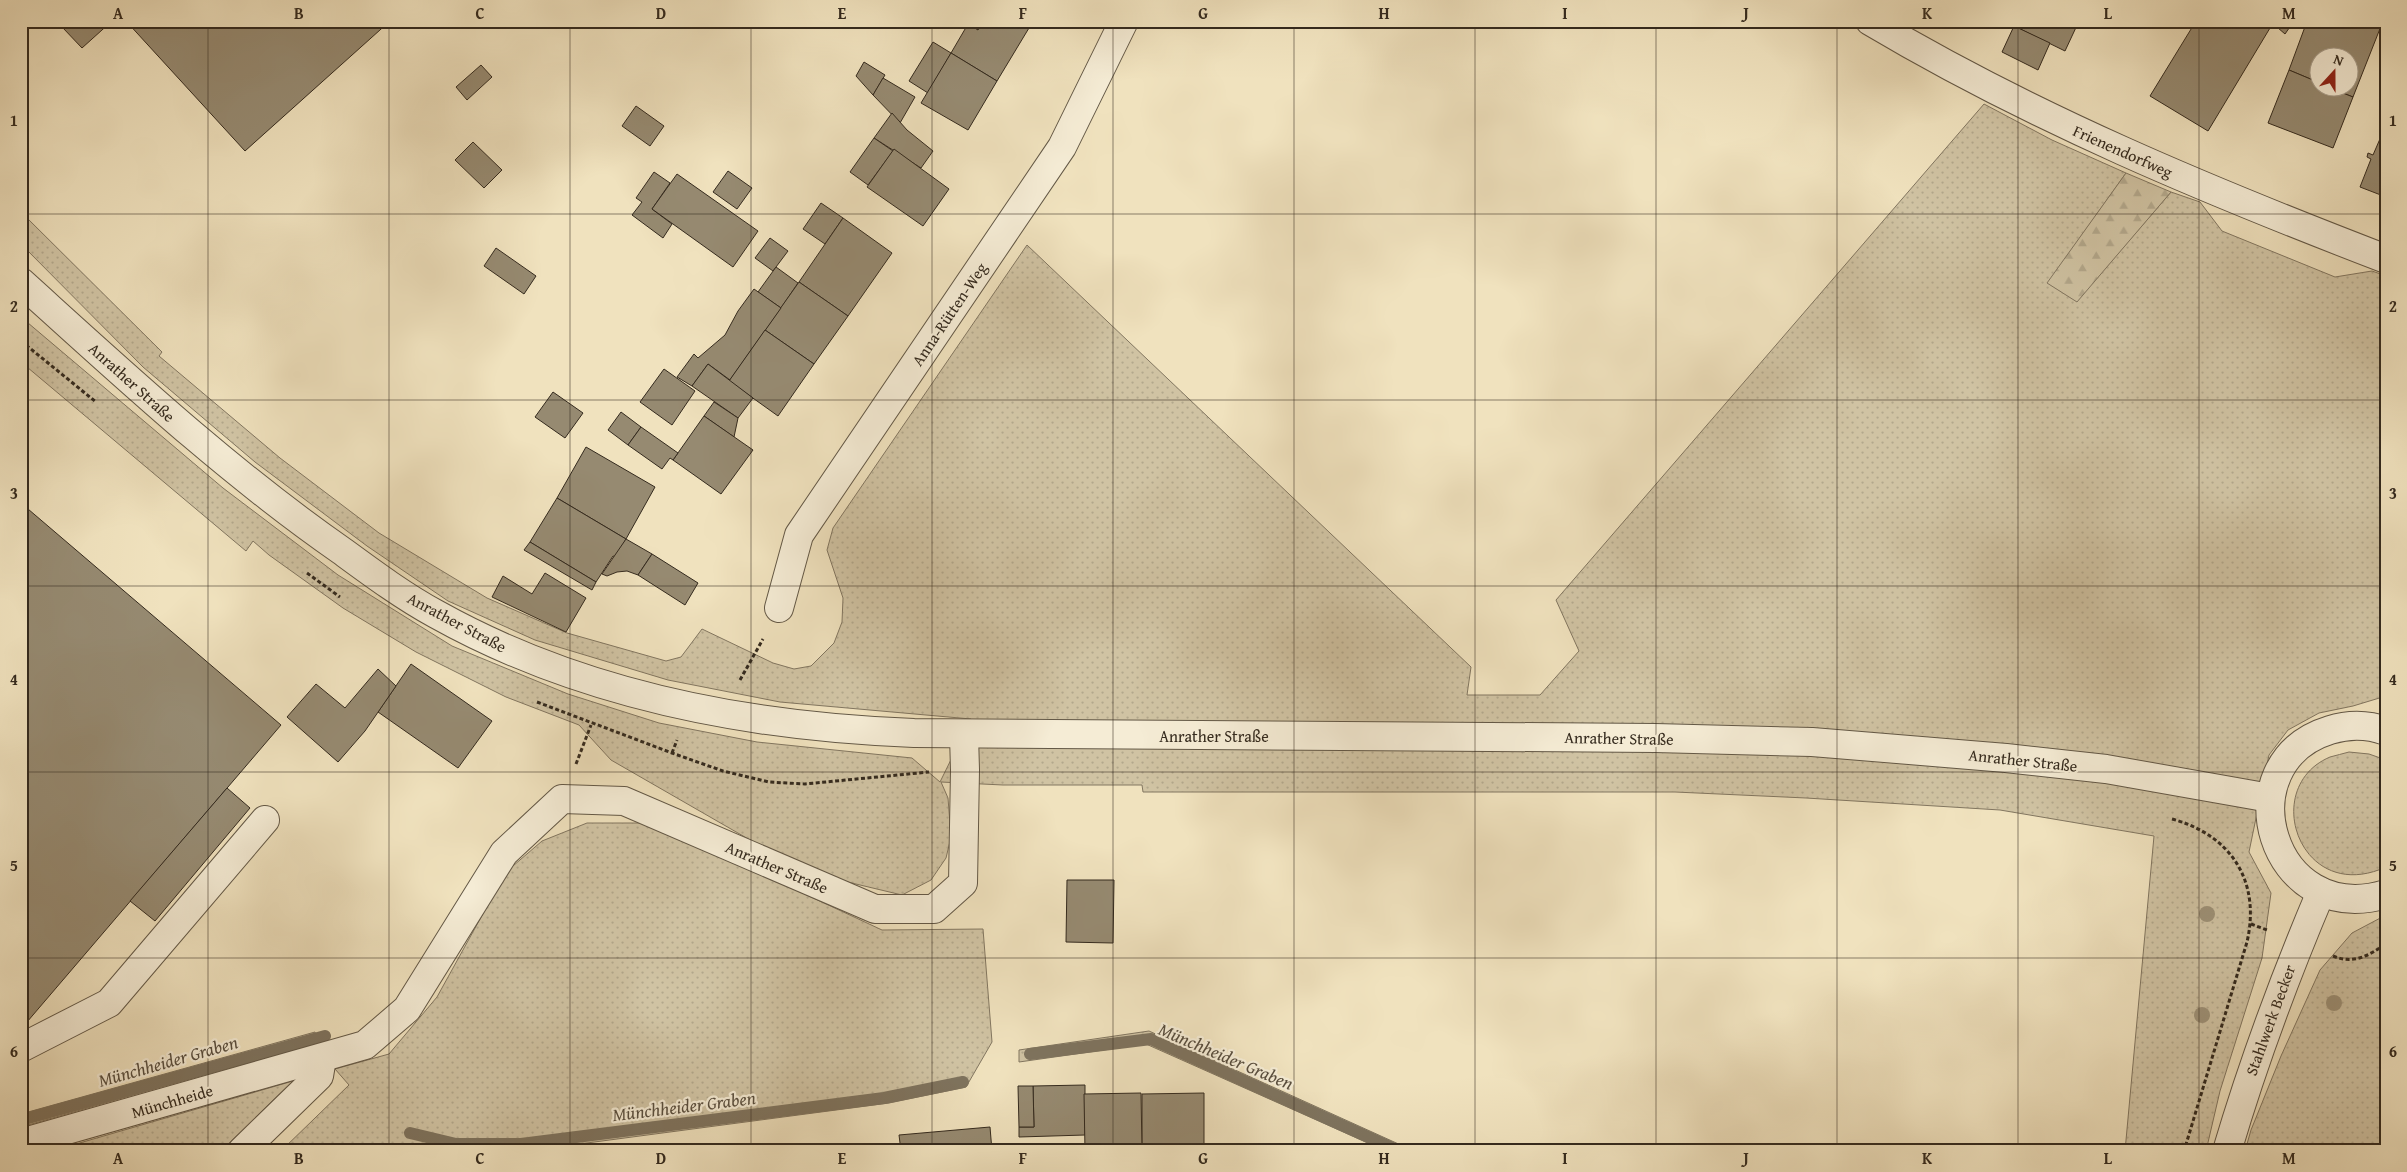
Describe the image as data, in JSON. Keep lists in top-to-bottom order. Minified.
{"streets":{"street":["Frienendorfweg","Anna-Rütten-Weg","Anrather Straße","Stahlwerk Becker","Münchheide"]},"crossings":[["Anrather Straße","Münchheide"]],"water":["Münchheider Graben"],"north":"top","grid":{"columns":["A","B","C","D","E","F","G","H","I","J","K","L","M"],"rows":["1","2","3","4","5","6"]}}
